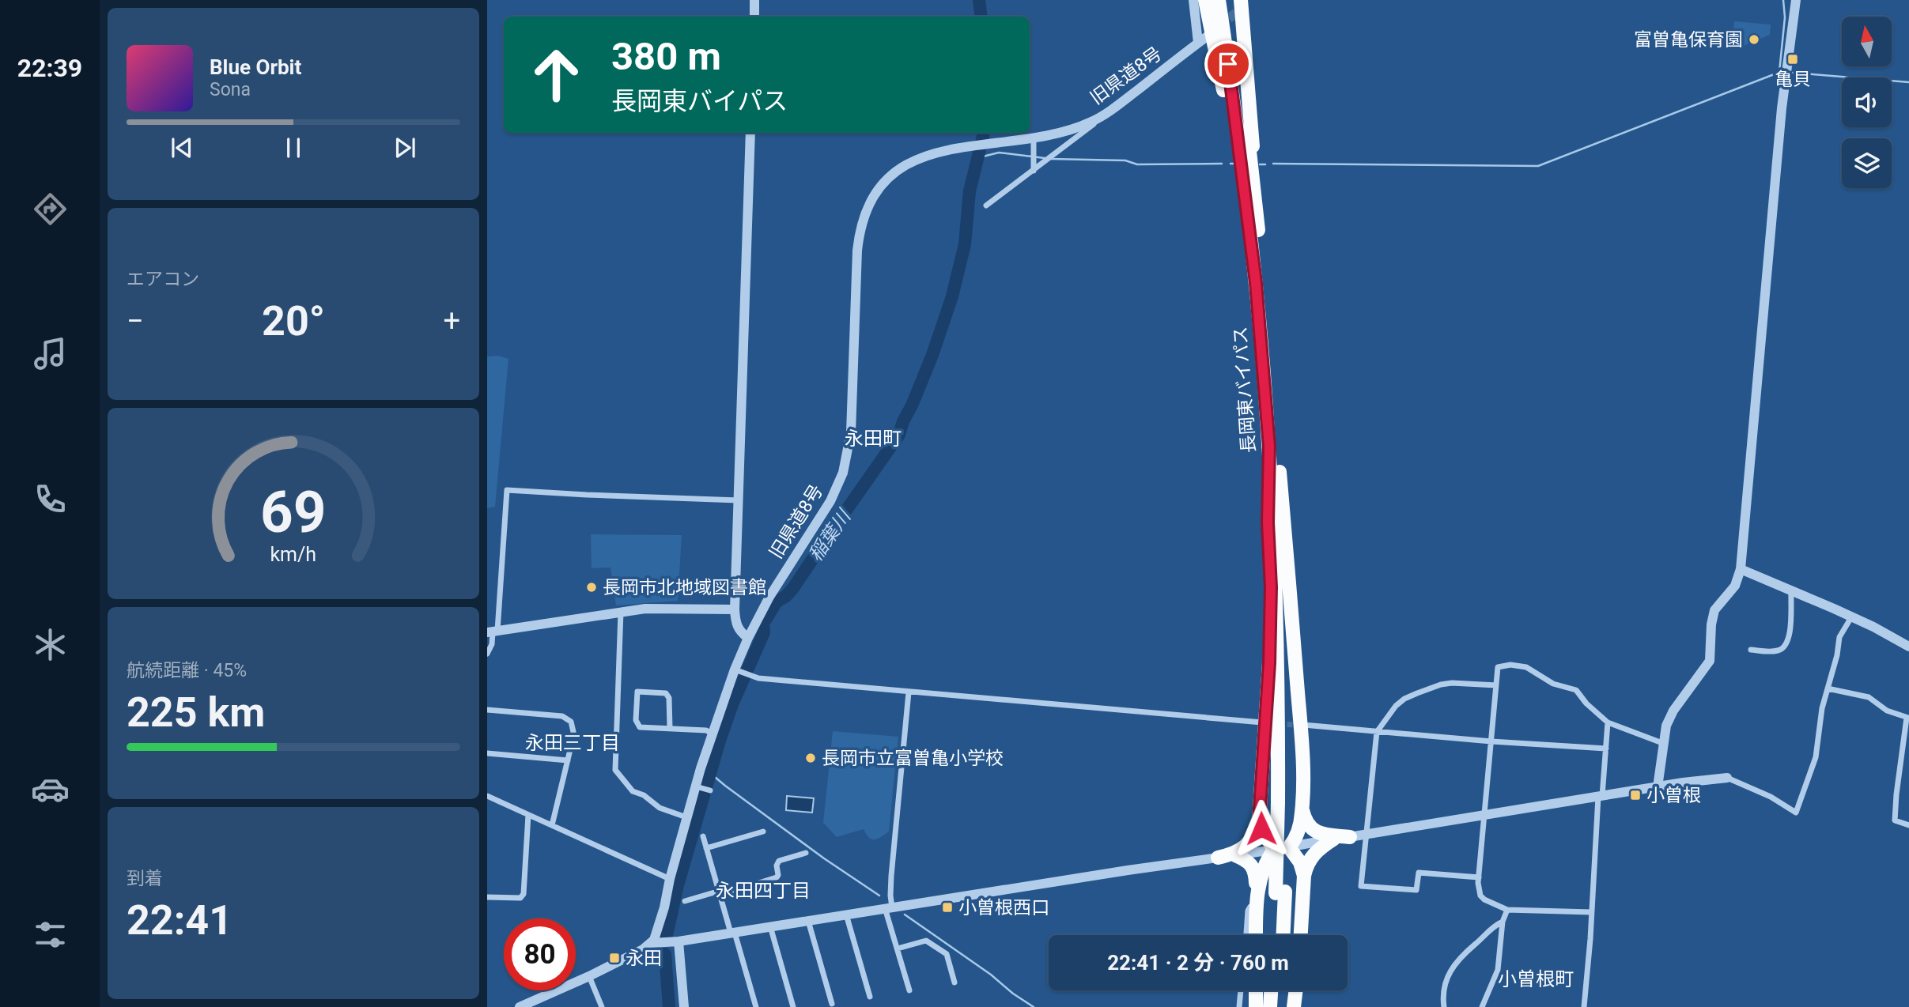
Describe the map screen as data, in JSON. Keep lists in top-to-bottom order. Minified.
{"streets":{"highway":["長岡東バイパス"],"street":["旧県道8号"]},"districts":["永田町","永田三丁目","永田四丁目","小曽根町"],"water":["稲葉川"],"places":{"other":["富曽亀保育園","長岡市北地域図書館","長岡市立富曽亀小学校"],"transit":["亀貝","小曽根","小曽根西口","永田"]},"north":"top","page":{"tabs":"22:39","turn":["380 m","長岡東バイパス"],"song":["Blue Orbit","Sona"],"tile":["エアコン",["航続距離 · 45%","225 km"],["到着","22:41"]],"heat":["−","20°","+"],"limit":"80","trip":"22:41 · 2 分 · 760 m","gauge":["69","km/h"]}}
